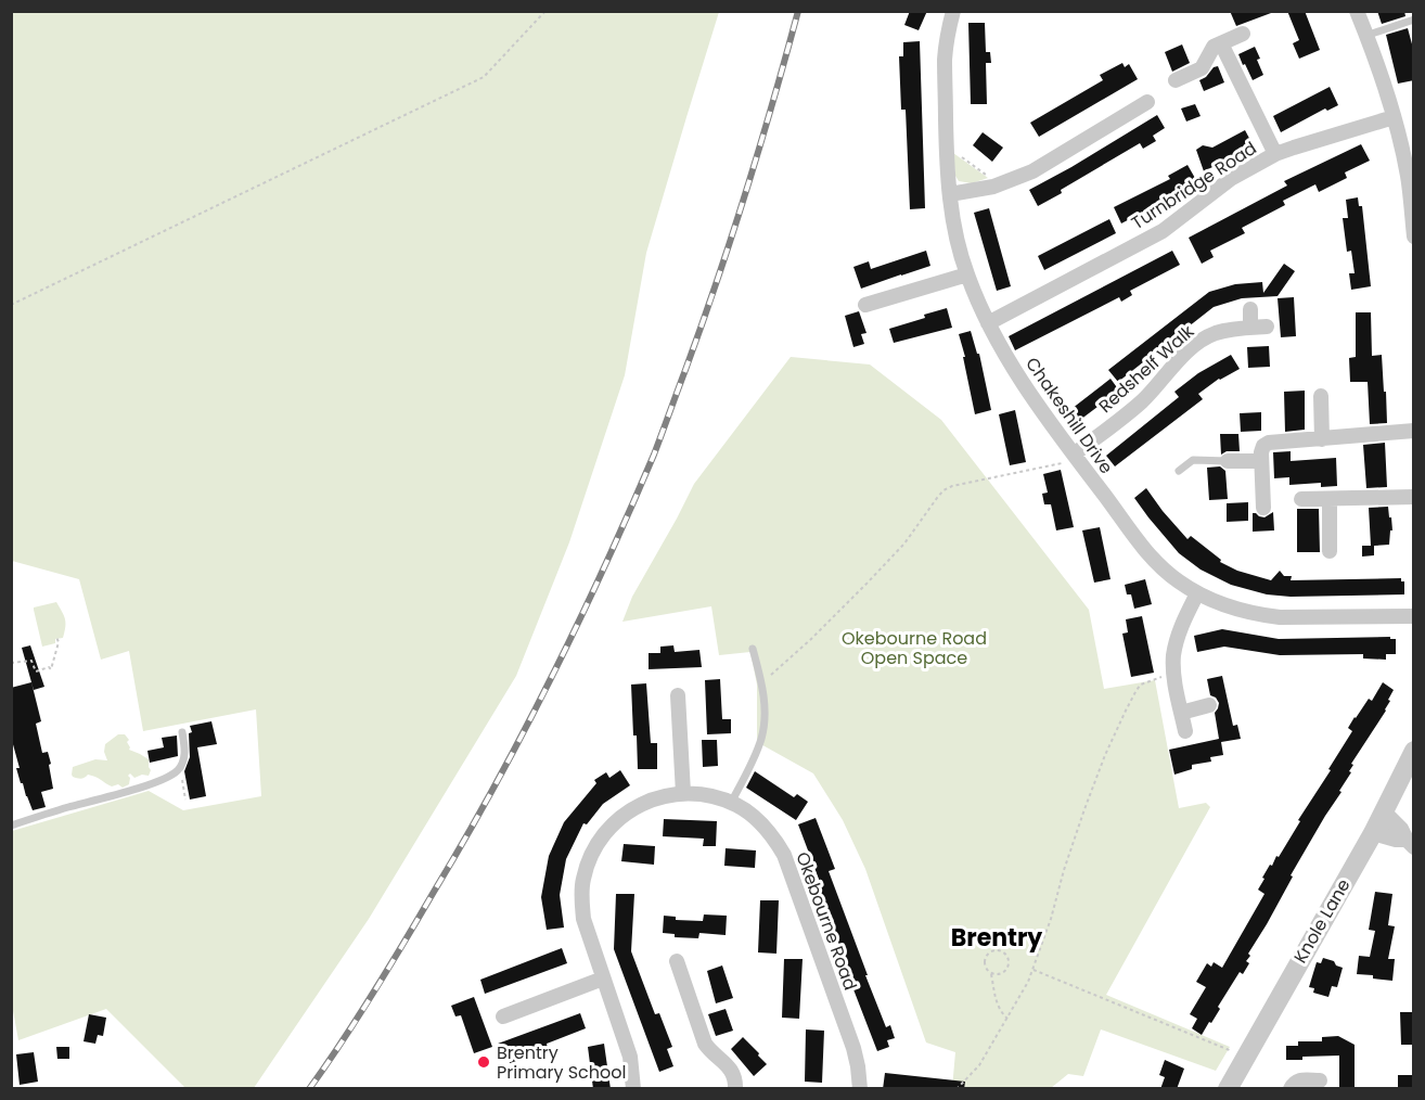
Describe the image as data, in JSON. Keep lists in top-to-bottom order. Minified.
{"streets":{"street":["Turnbridge Road","Redshelf Walk","Chakeshill Drive","Okebourne Road","Knole Lane"]},"crossings":[["Turnbridge Road","Chakeshill Drive"],["Redshelf Walk","Chakeshill Drive"]],"districts":["Brentry"],"parks":["Okebourne Road Open Space"],"places":["Brentry Primary School"]}
